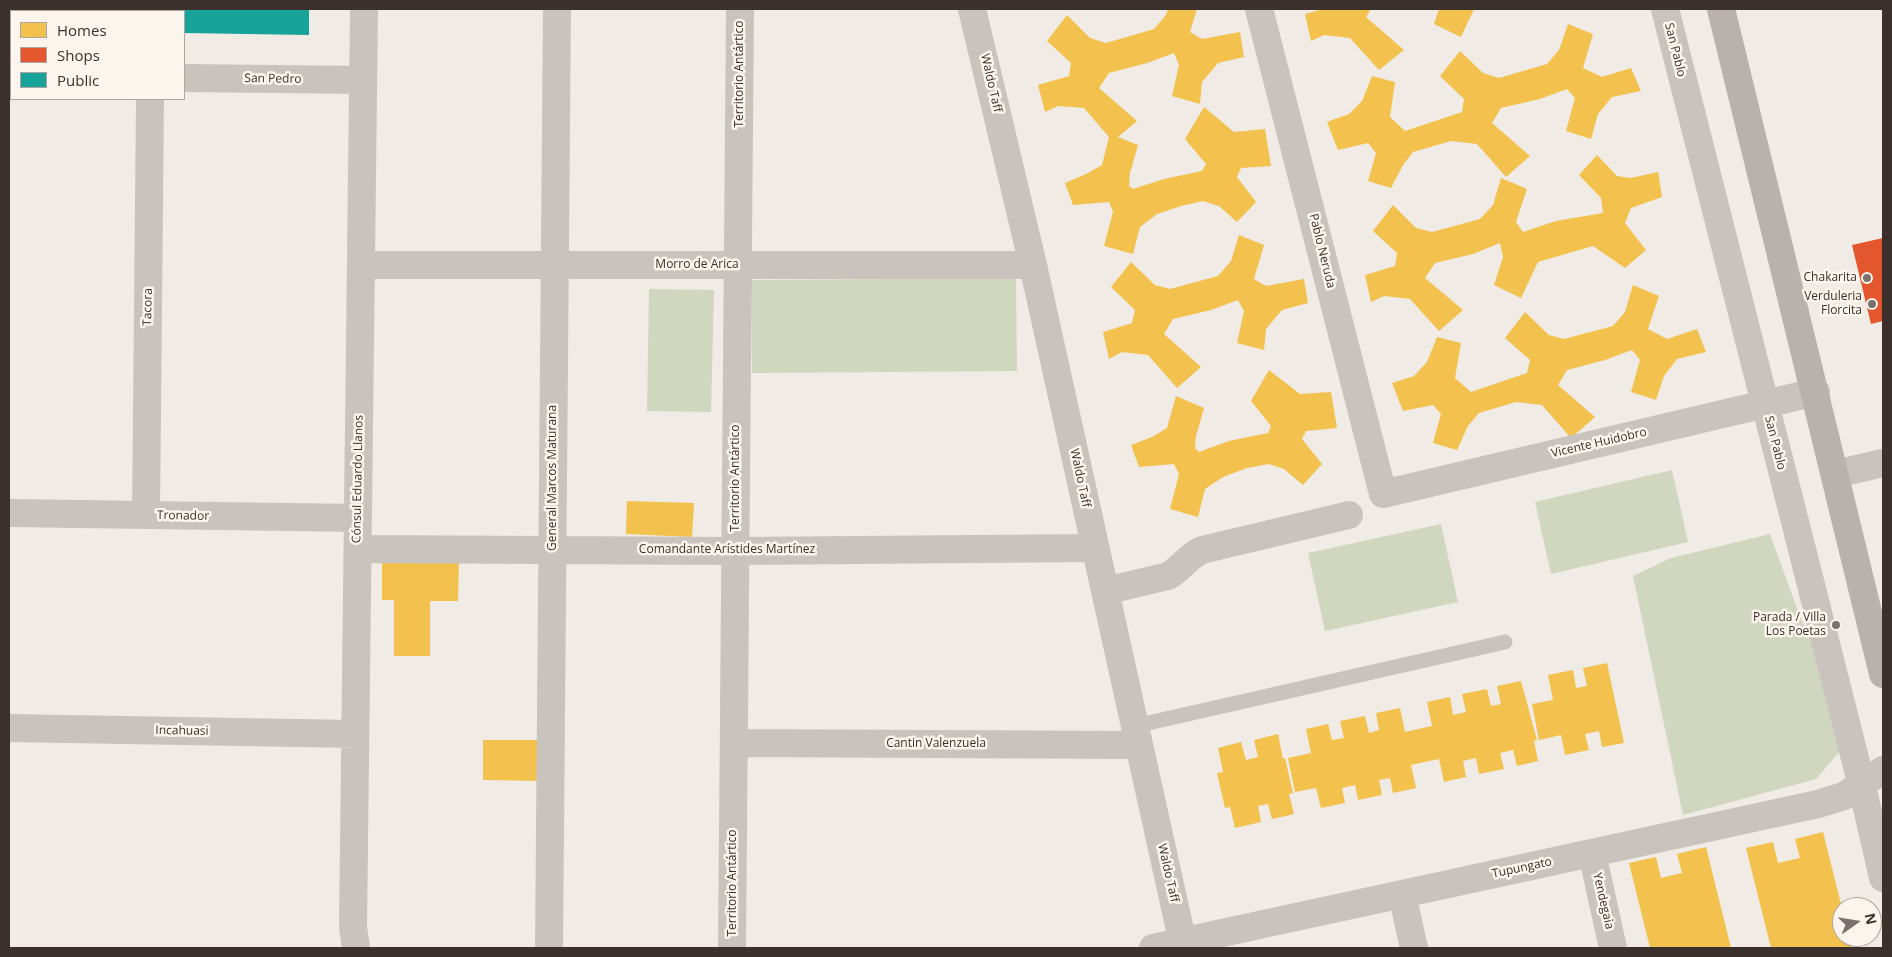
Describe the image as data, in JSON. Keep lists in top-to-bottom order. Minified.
{"streets":{"street":["San Pablo","Territorio Antártico","San Pedro","Waldo Taff","Pablo Neruda","Morro de Arica","Tacora","Vicente Huidobro","General Marcos Maturana","Cónsul Eduardo Llanos","Tronador","Comandante Arístides Martínez","Incahuasi","Cantin Valenzuela","Tupungato","Yendegaia"]},"crossings":[["San Pablo","Vicente Huidobro"],["San Pablo","Tupungato"],["Territorio Antártico","Morro de Arica"],["Territorio Antártico","Comandante Arístides Martínez"],["Territorio Antártico","Cantin Valenzuela"],["San Pedro","Cónsul Eduardo Llanos"],["Waldo Taff","Morro de Arica"],["Waldo Taff","Comandante Arístides Martínez"],["Waldo Taff","Cantin Valenzuela"],["Waldo Taff","Tupungato"],["Pablo Neruda","Vicente Huidobro"],["Morro de Arica","General Marcos Maturana"],["Morro de Arica","Cónsul Eduardo Llanos"],["Tacora","Tronador"],["General Marcos Maturana","Comandante Arístides Martínez"],["Cónsul Eduardo Llanos","Tronador"],["Cónsul Eduardo Llanos","Comandante Arístides Martínez"],["Cónsul Eduardo Llanos","Incahuasi"],["Tupungato","Yendegaia"]],"places":["Chakarita","Verduleria Florcita","Parada / Villa Los Poetas"],"legend":["Homes","Shops","Public"],"north":"right"}
